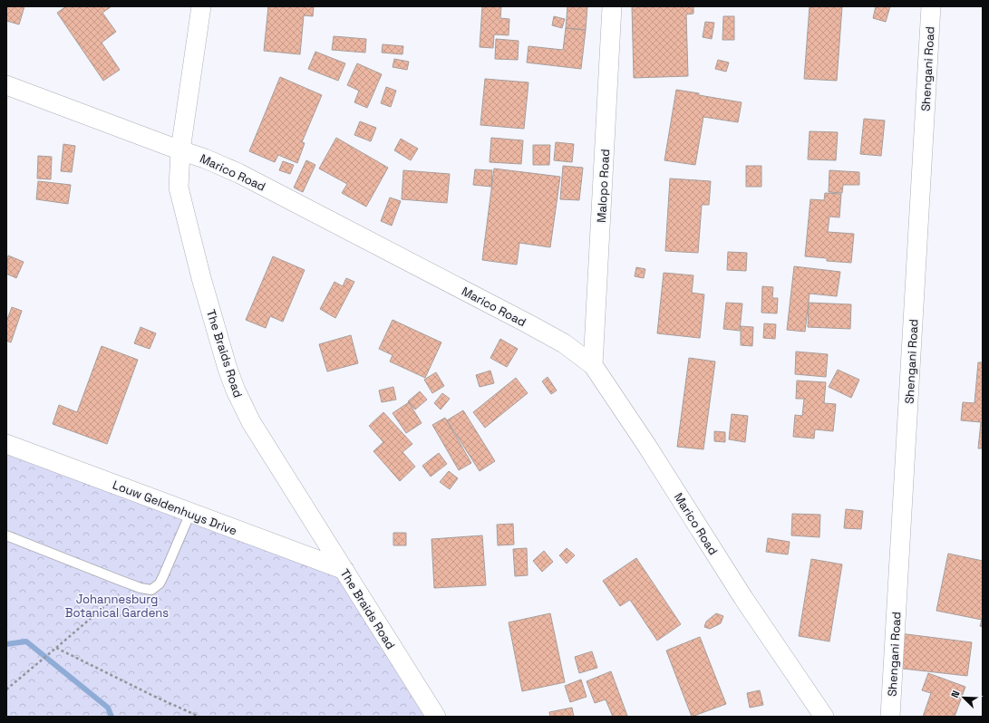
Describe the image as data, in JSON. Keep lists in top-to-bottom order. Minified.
{"streets":{"street":["Shengani Road","Marico Road","Malopo Road","The Braids Road","Louw Geldenhuys Drive"]},"crossings":[["Marico Road","Malopo Road"],["Marico Road","The Braids Road"],["The Braids Road","Louw Geldenhuys Drive"]],"parks":["Johannesburg Botanical Gardens"],"north":"top left"}
